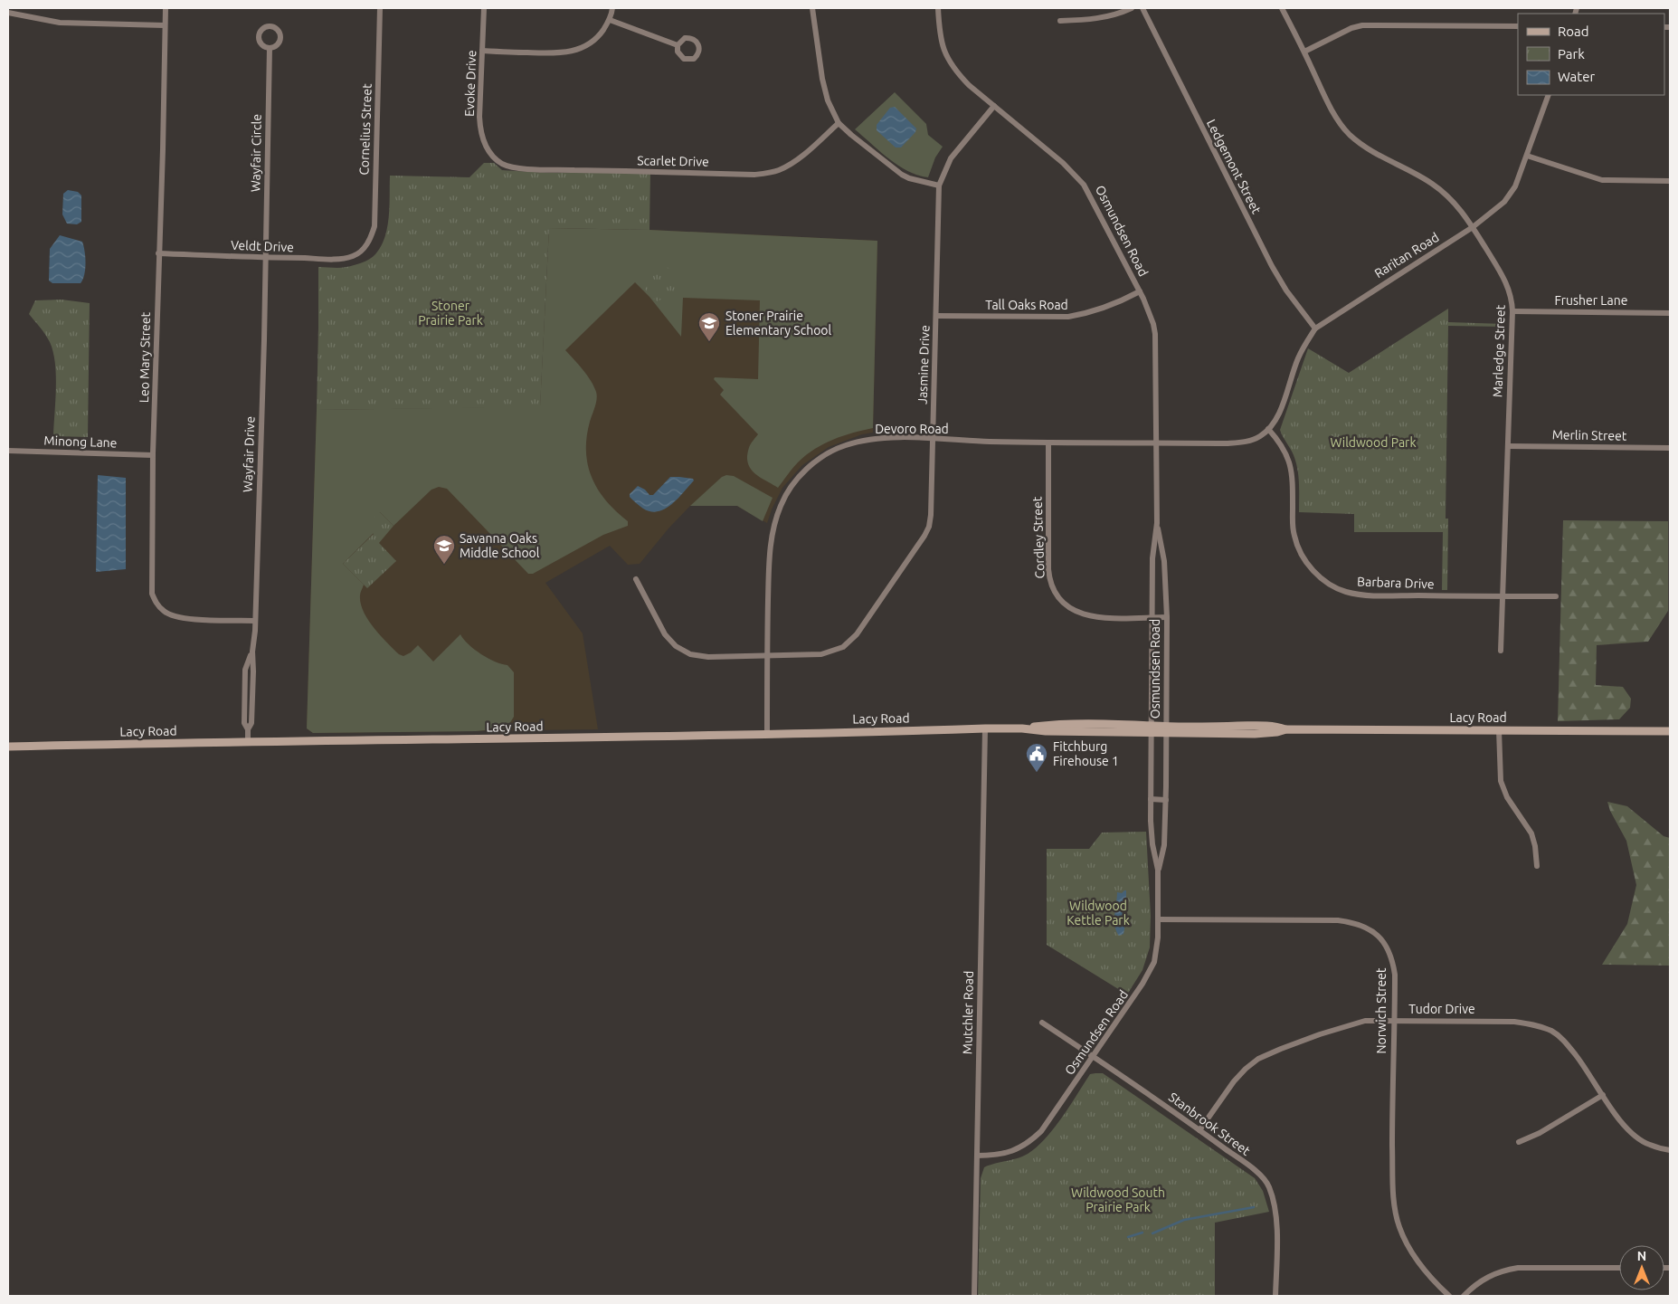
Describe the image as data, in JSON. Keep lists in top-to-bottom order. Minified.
{"streets":{"street":["Evoke Drive","Cornelius Street","Wayfair Circle","Scarlet Drive","Ledgemont Street","Osmundsen Road","Veldt Drive","Raritan Road","Frusher Lane","Tall Oaks Road","Marledge Street","Leo Mary Street","Jasmine Drive","Devoro Road","Merlin Street","Minong Lane","Wayfair Drive","Cordley Street","Barbara Drive","Lacy Road","Tudor Drive","Norwich Street","Mutchler Road","Stanbrook Street"]},"crossings":[["Evoke Drive","Scarlet Drive"],["Cornelius Street","Veldt Drive"],["Wayfair Circle","Veldt Drive"],["Wayfair Circle","Wayfair Drive"],["Ledgemont Street","Raritan Road"],["Osmundsen Road","Tall Oaks Road"],["Osmundsen Road","Jasmine Drive"],["Osmundsen Road","Devoro Road"],["Osmundsen Road","Cordley Street"],["Osmundsen Road","Lacy Road"],["Osmundsen Road","Norwich Street"],["Osmundsen Road","Mutchler Road"],["Osmundsen Road","Stanbrook Street"],["Veldt Drive","Leo Mary Street"],["Veldt Drive","Wayfair Drive"],["Raritan Road","Marledge Street"],["Raritan Road","Devoro Road"],["Raritan Road","Barbara Drive"],["Frusher Lane","Marledge Street"],["Tall Oaks Road","Jasmine Drive"],["Marledge Street","Merlin Street"],["Marledge Street","Barbara Drive"],["Leo Mary Street","Minong Lane"],["Leo Mary Street","Wayfair Drive"],["Jasmine Drive","Devoro Road"],["Devoro Road","Cordley Street"],["Devoro Road","Barbara Drive"],["Devoro Road","Lacy Road"],["Wayfair Drive","Lacy Road"],["Lacy Road","Mutchler Road"],["Tudor Drive","Norwich Street"],["Tudor Drive","Stanbrook Street"]],"parks":["Stoner Prairie Park","Wildwood Park","Wildwood Kettle Park","Wildwood South Prairie Park"],"places":{"school or university":["Stoner Prairie Elementary School","Savanna Oaks Middle School"],"public building":["Fitchburg Firehouse 1"]},"legend":["Road","Park","Water"],"north":"top"}
